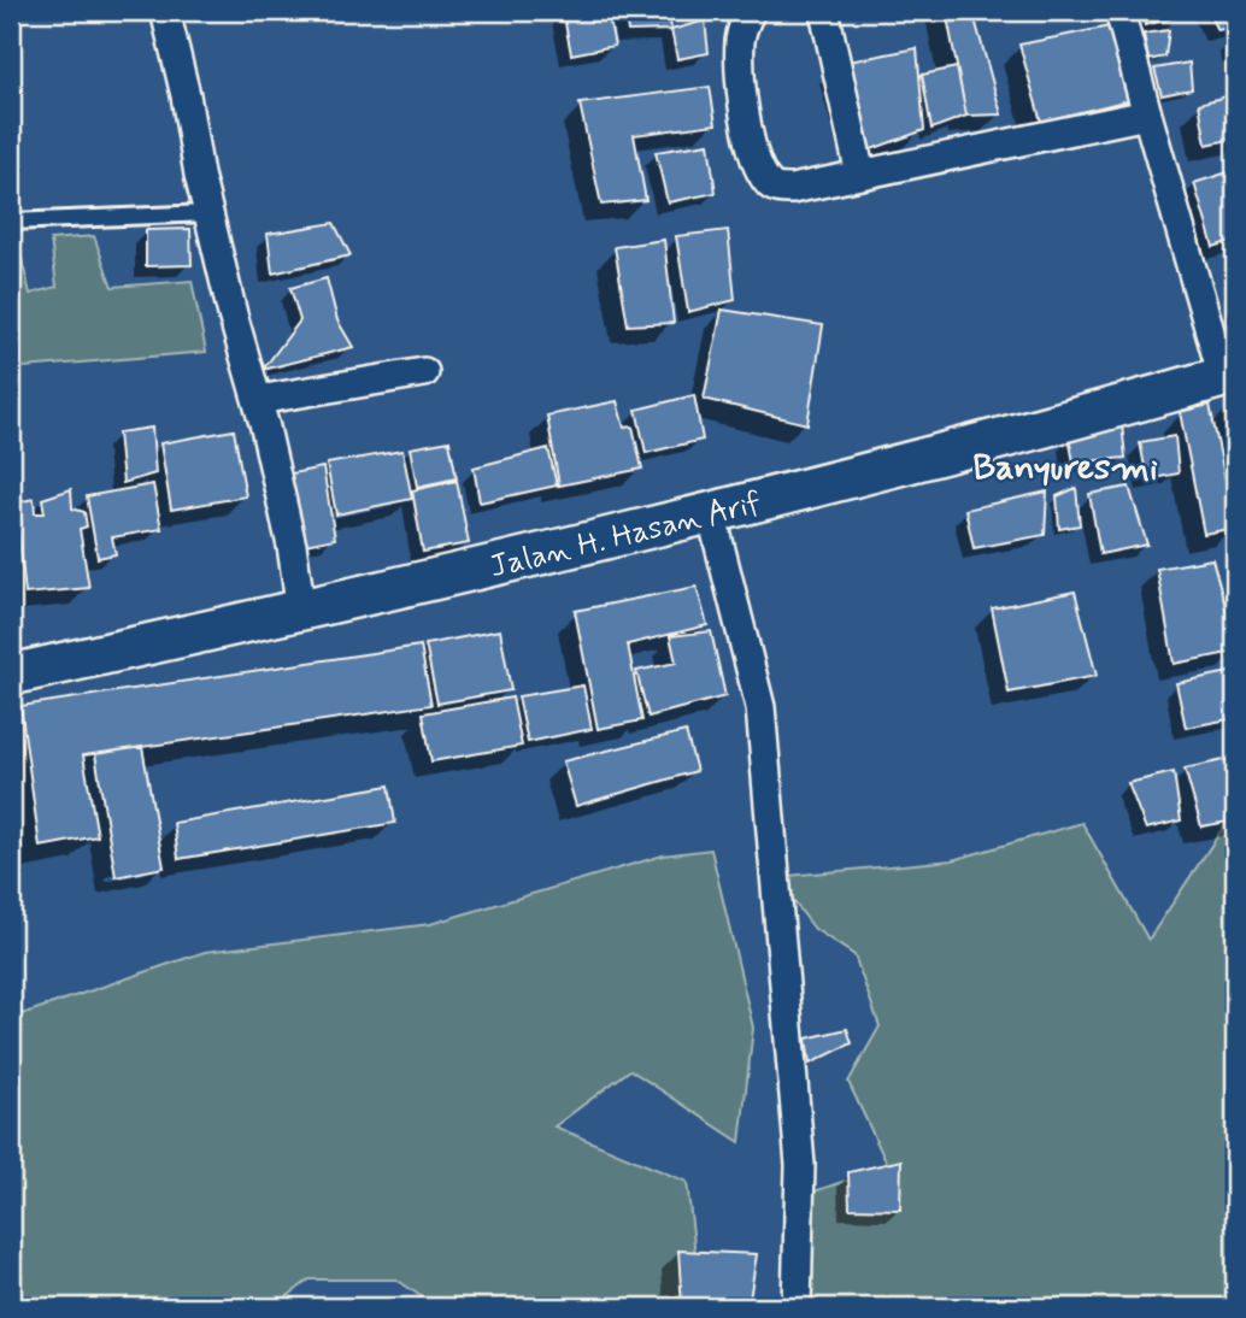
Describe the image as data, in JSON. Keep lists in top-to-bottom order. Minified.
{"streets":{"main road":["Jalan H. Hasan Arif"]},"districts":["Banyuresmi"]}
